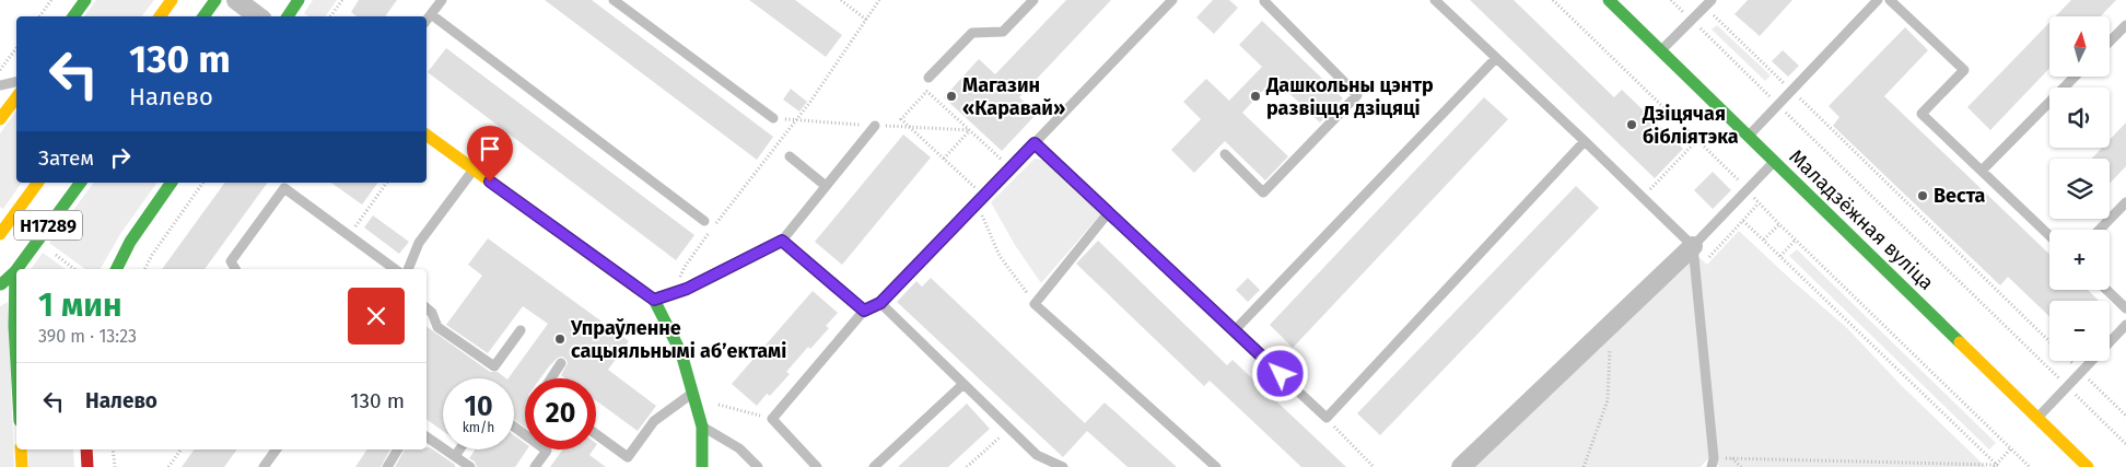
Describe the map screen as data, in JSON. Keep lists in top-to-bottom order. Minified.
{"streets":{"main road":["Маладзёжная вуліца","Н17289"]},"places":["Магазин «Каравай»","Дашкольны цэнтр развіцця дзіцяці","Дзіцячая бібліятэка","Веста","Упраўленне сацыяльнымі абʼектамі"],"north":"top","page":{"map_buttons":["+","−"],"turn":["130 m","Налево"],"then":"Затем","heading":["1 мин","390 m · 13:23"],"list":[{"name":"Налево","value":"130 m"}],"speed":"10 km/h","limit":"20"}}
